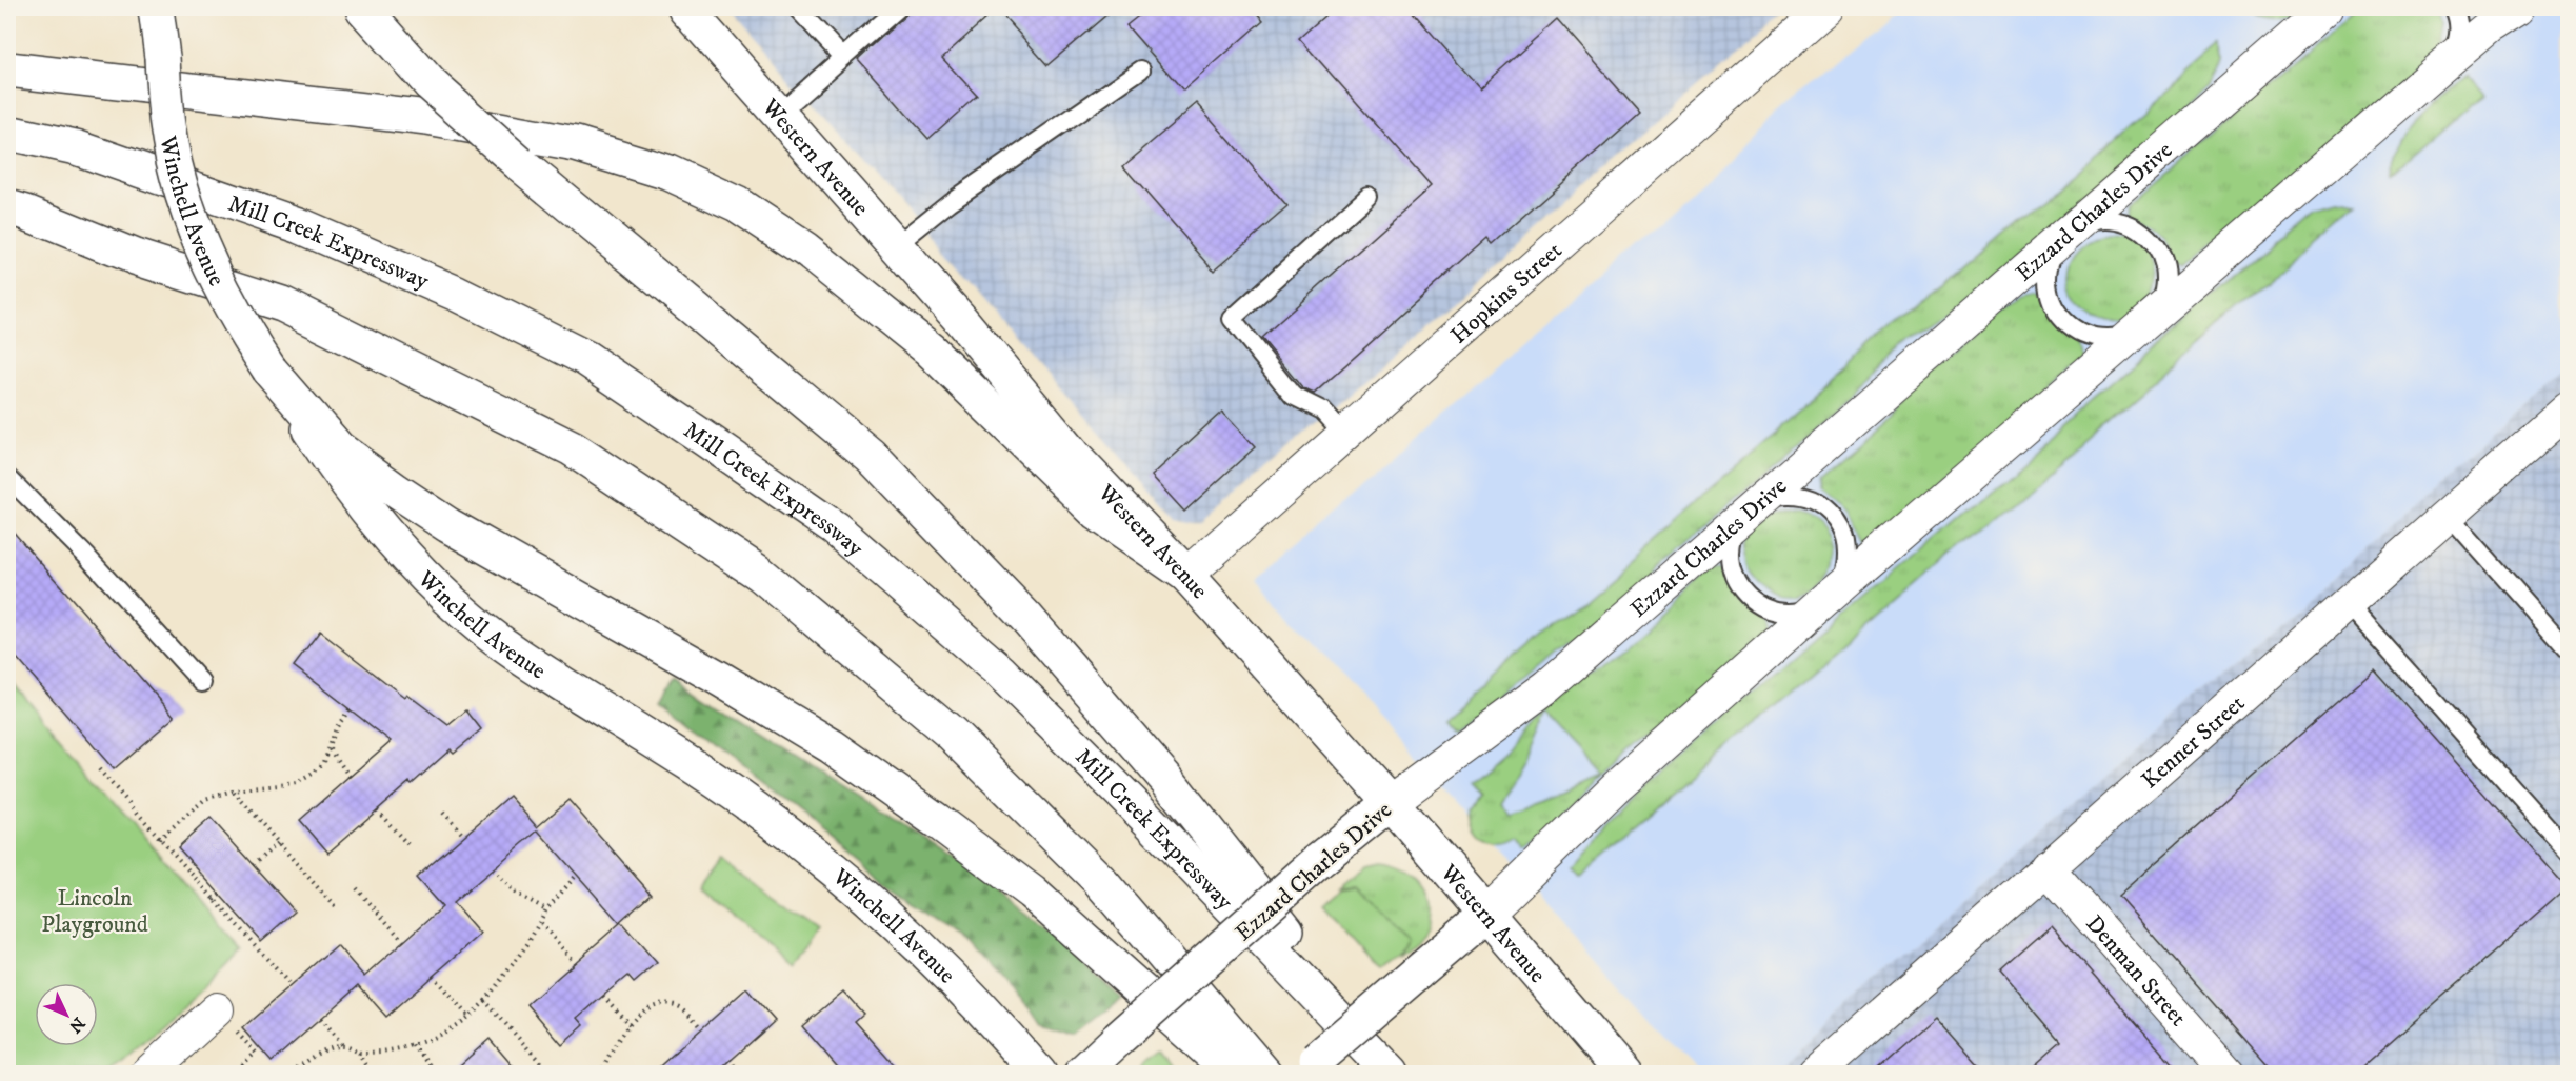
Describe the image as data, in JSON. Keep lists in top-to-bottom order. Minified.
{"streets":{"main road":["Western Avenue","Winchell Avenue","Ezzard Charles Drive","Mill Creek Expressway"],"street":["Hopkins Street","Kenner Street","Denman Street"]},"crossings":[["Western Avenue","Ezzard Charles Drive"],["Western Avenue","Hopkins Street"],["Kenner Street","Denman Street"]],"parks":["Lincoln Playground"],"north":"bottom right"}
